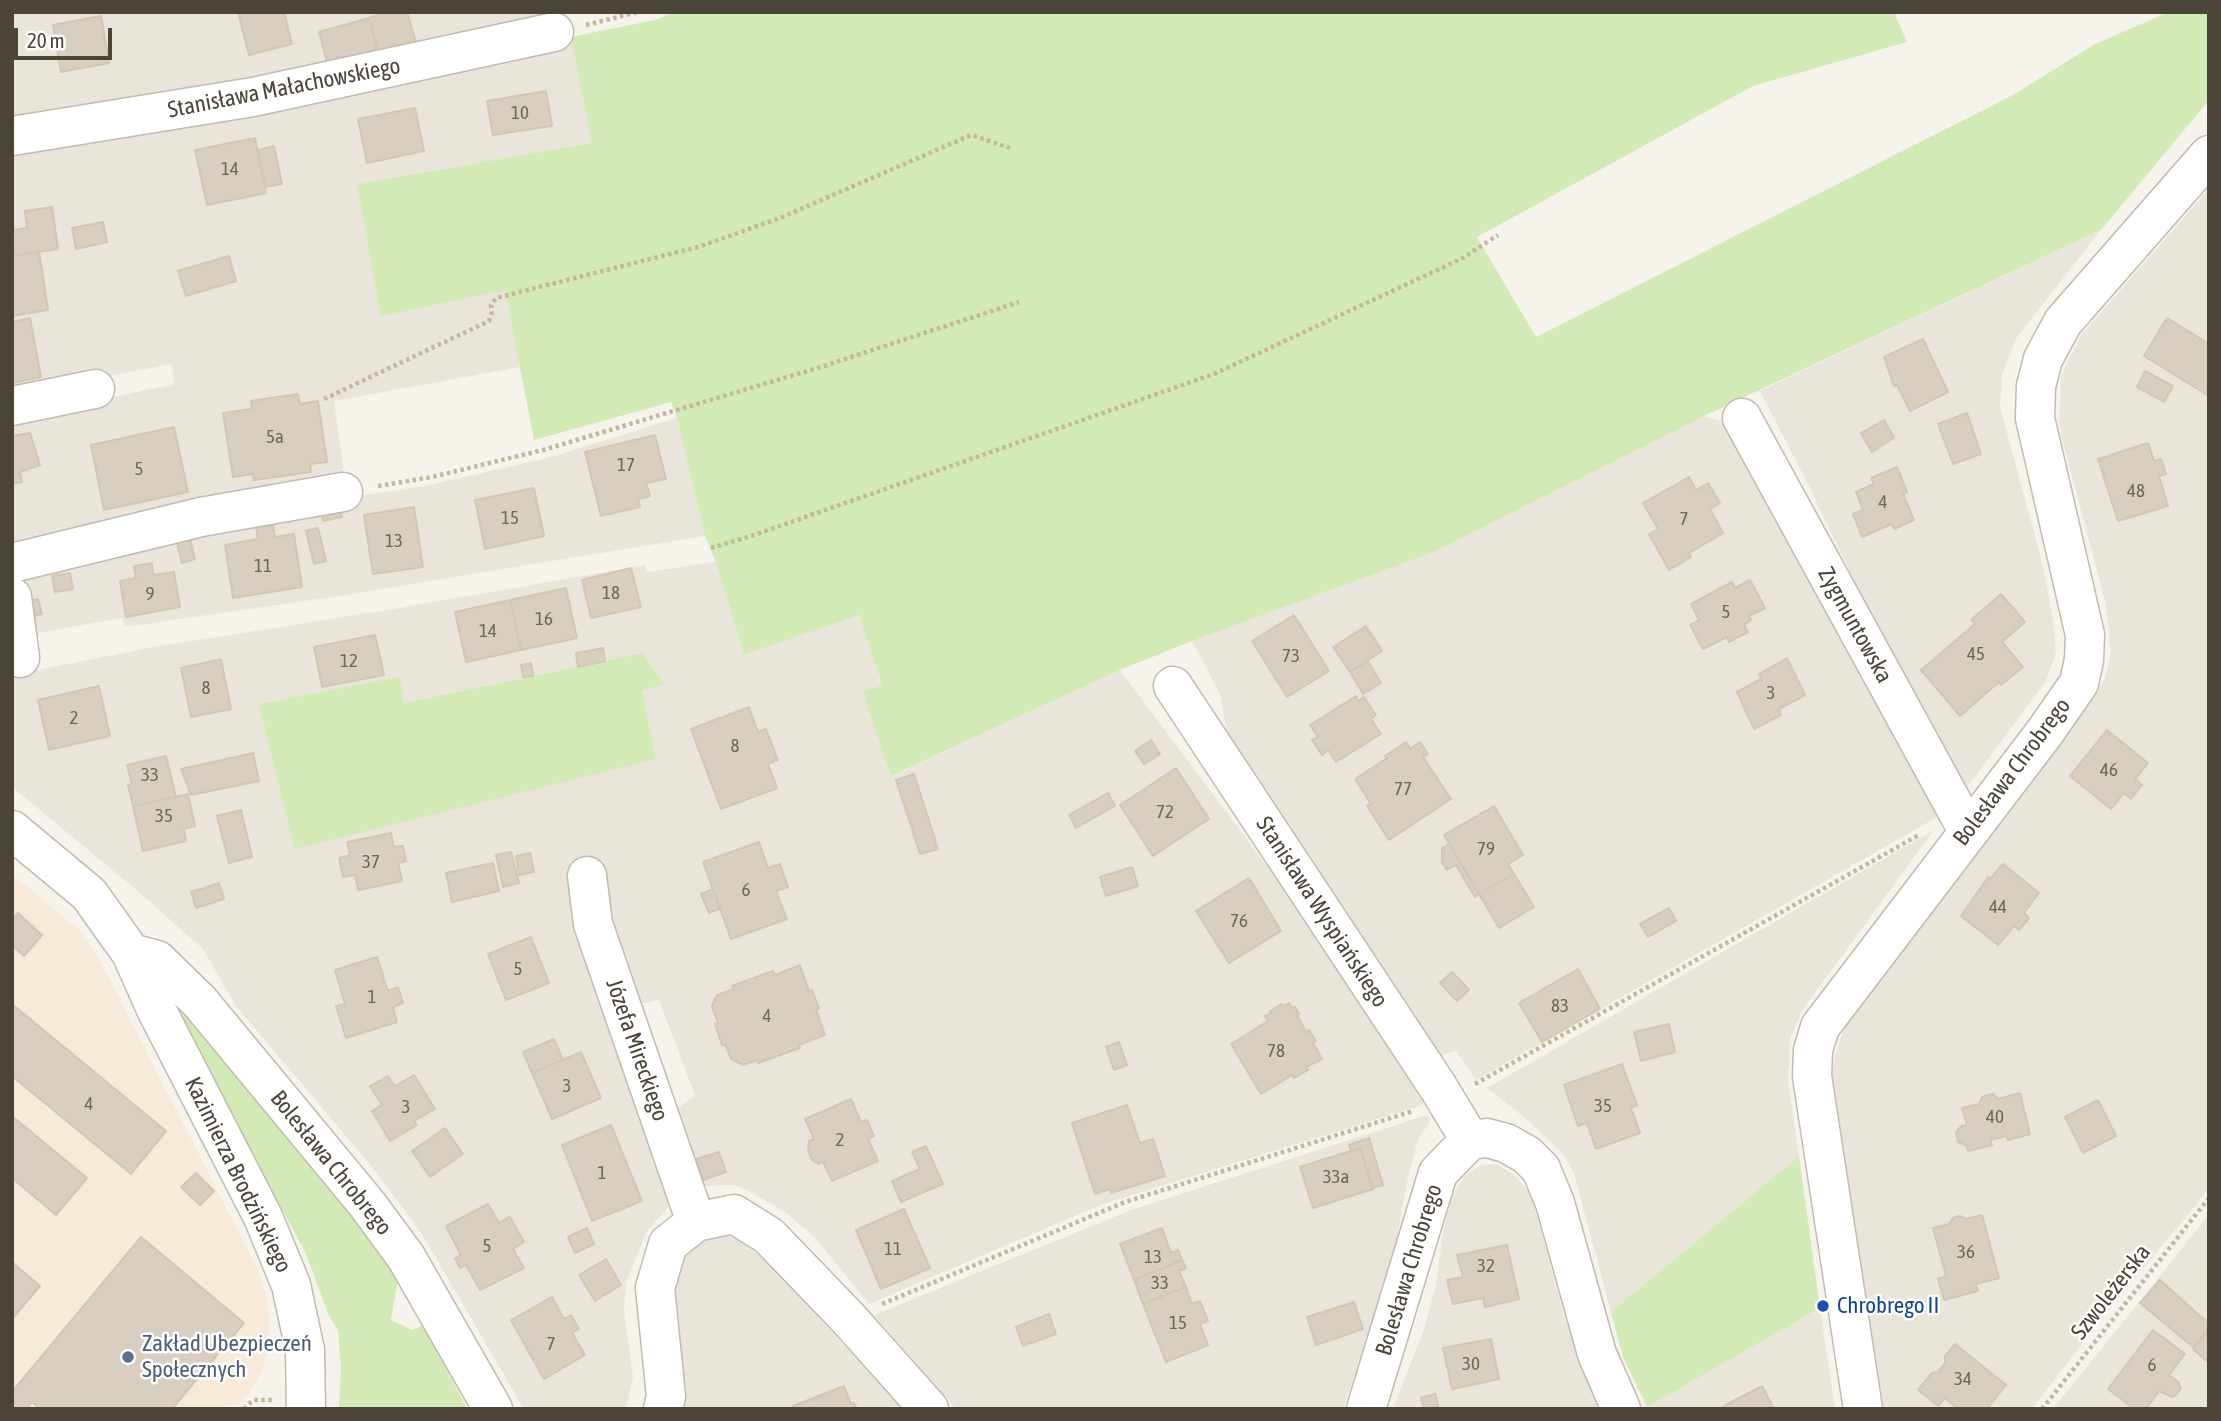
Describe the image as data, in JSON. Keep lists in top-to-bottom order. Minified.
{"streets":{"street":["Stanisława Małachowskiego","Zygmuntowska","Bolesława Chrobrego","Stanisława Wyspiańskiego","Józefa Mireckiego","Kazimierza Brodzińskiego"],"path":["Szwoleżerska"]},"crossings":[["Zygmuntowska","Bolesława Chrobrego"],["Bolesława Chrobrego","Stanisława Wyspiańskiego"],["Bolesława Chrobrego","Kazimierza Brodzińskiego"]],"places":["Chrobrego II","Zakład Ubezpieczeń Społecznych"],"house_numbers":["10","14","5a","17","5","48","4","15","7","13","11","18","9","5","16","14","45","73","12","8","3","2","8","46","33","77","72","35","79","37","6","44","76","5","1","83","4","78","3","4","35","3","40","2","1","33a","5","11","36","13","32","33","15","7","30","6","34"],"scale_bar":"20 m"}
